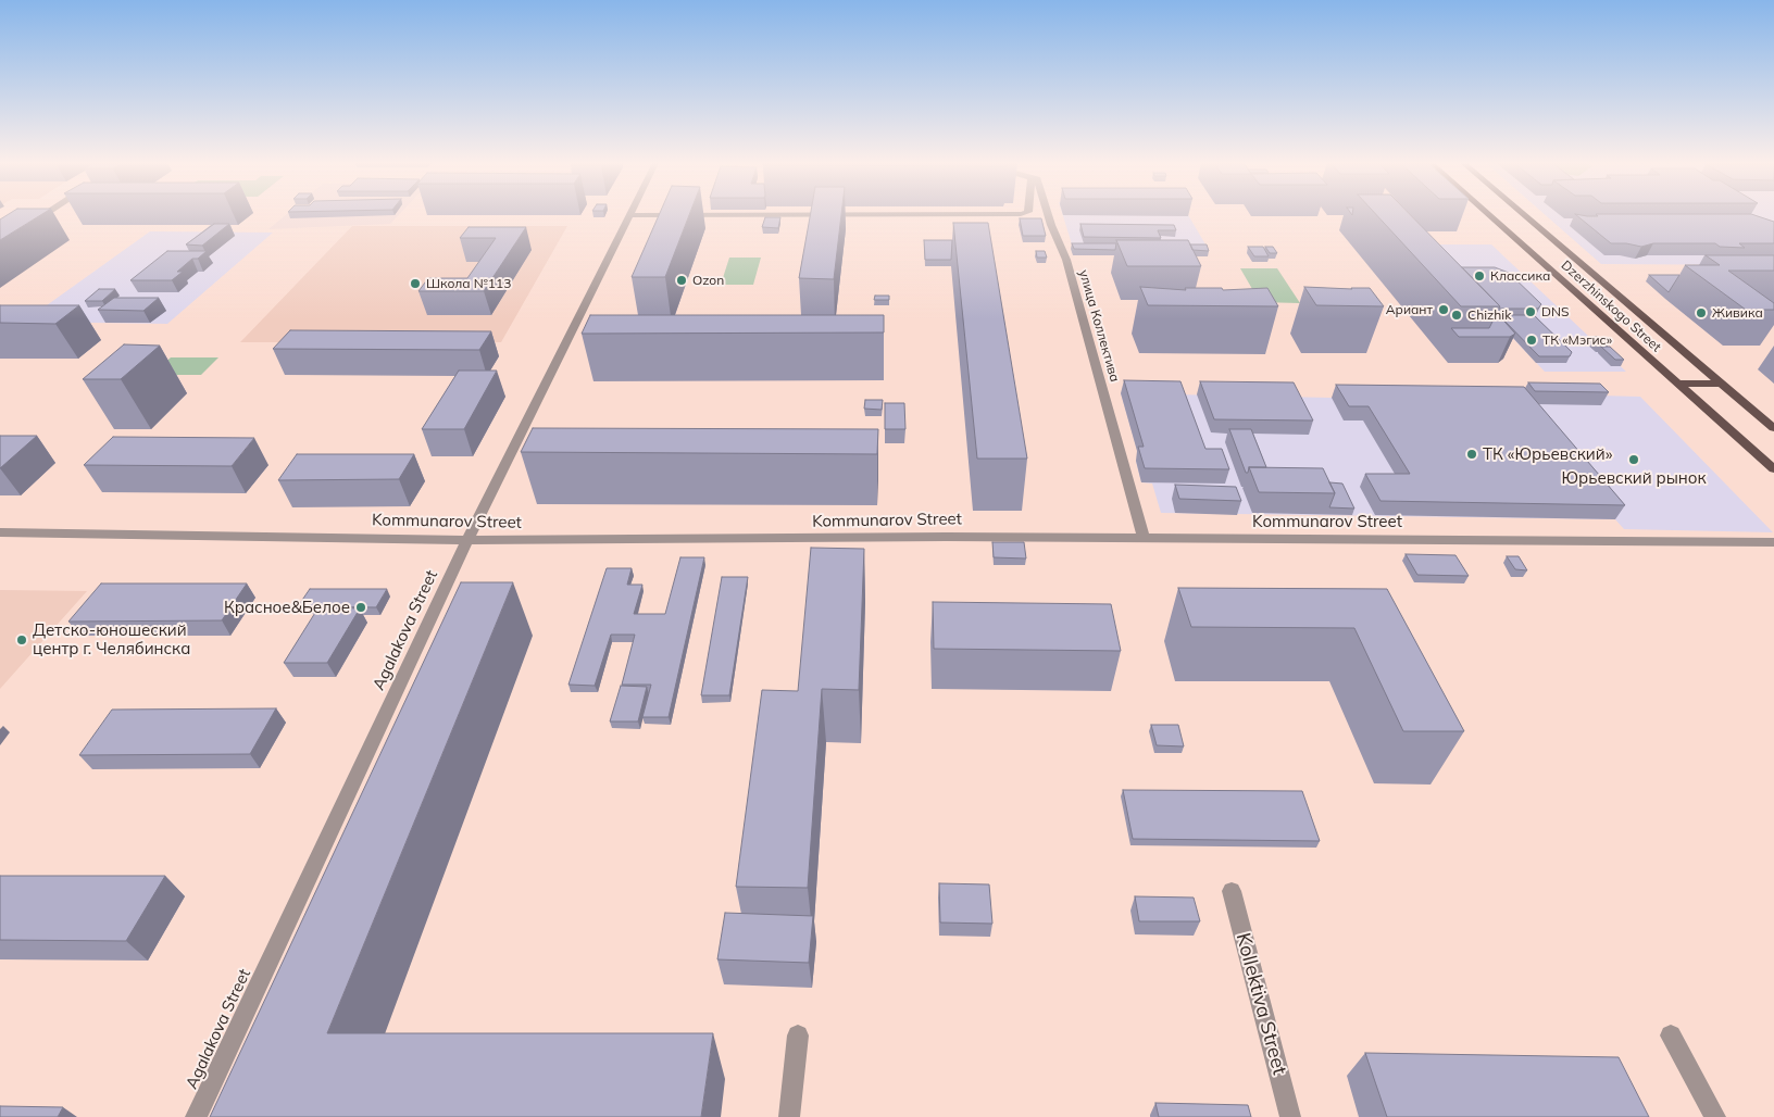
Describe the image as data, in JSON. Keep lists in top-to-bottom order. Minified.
{"streets":{"main road":["Dzerzhinskogo Street"],"street":["улица Коллектива","Kommunarov Street","Agalakova Street","Kollektiva Street"]},"crossings":[["улица Коллектива","Kommunarov Street"],["Kommunarov Street","Agalakova Street"]],"places":["Классика","Ozon","Школа №113","Ариант","DNS","Живика","Chizhik","ТК «Мэгис»","ТК «Юрьевский»","Юрьевский рынок","Красное&Белое","Детско-юношеский центр г. Челябинска"]}
